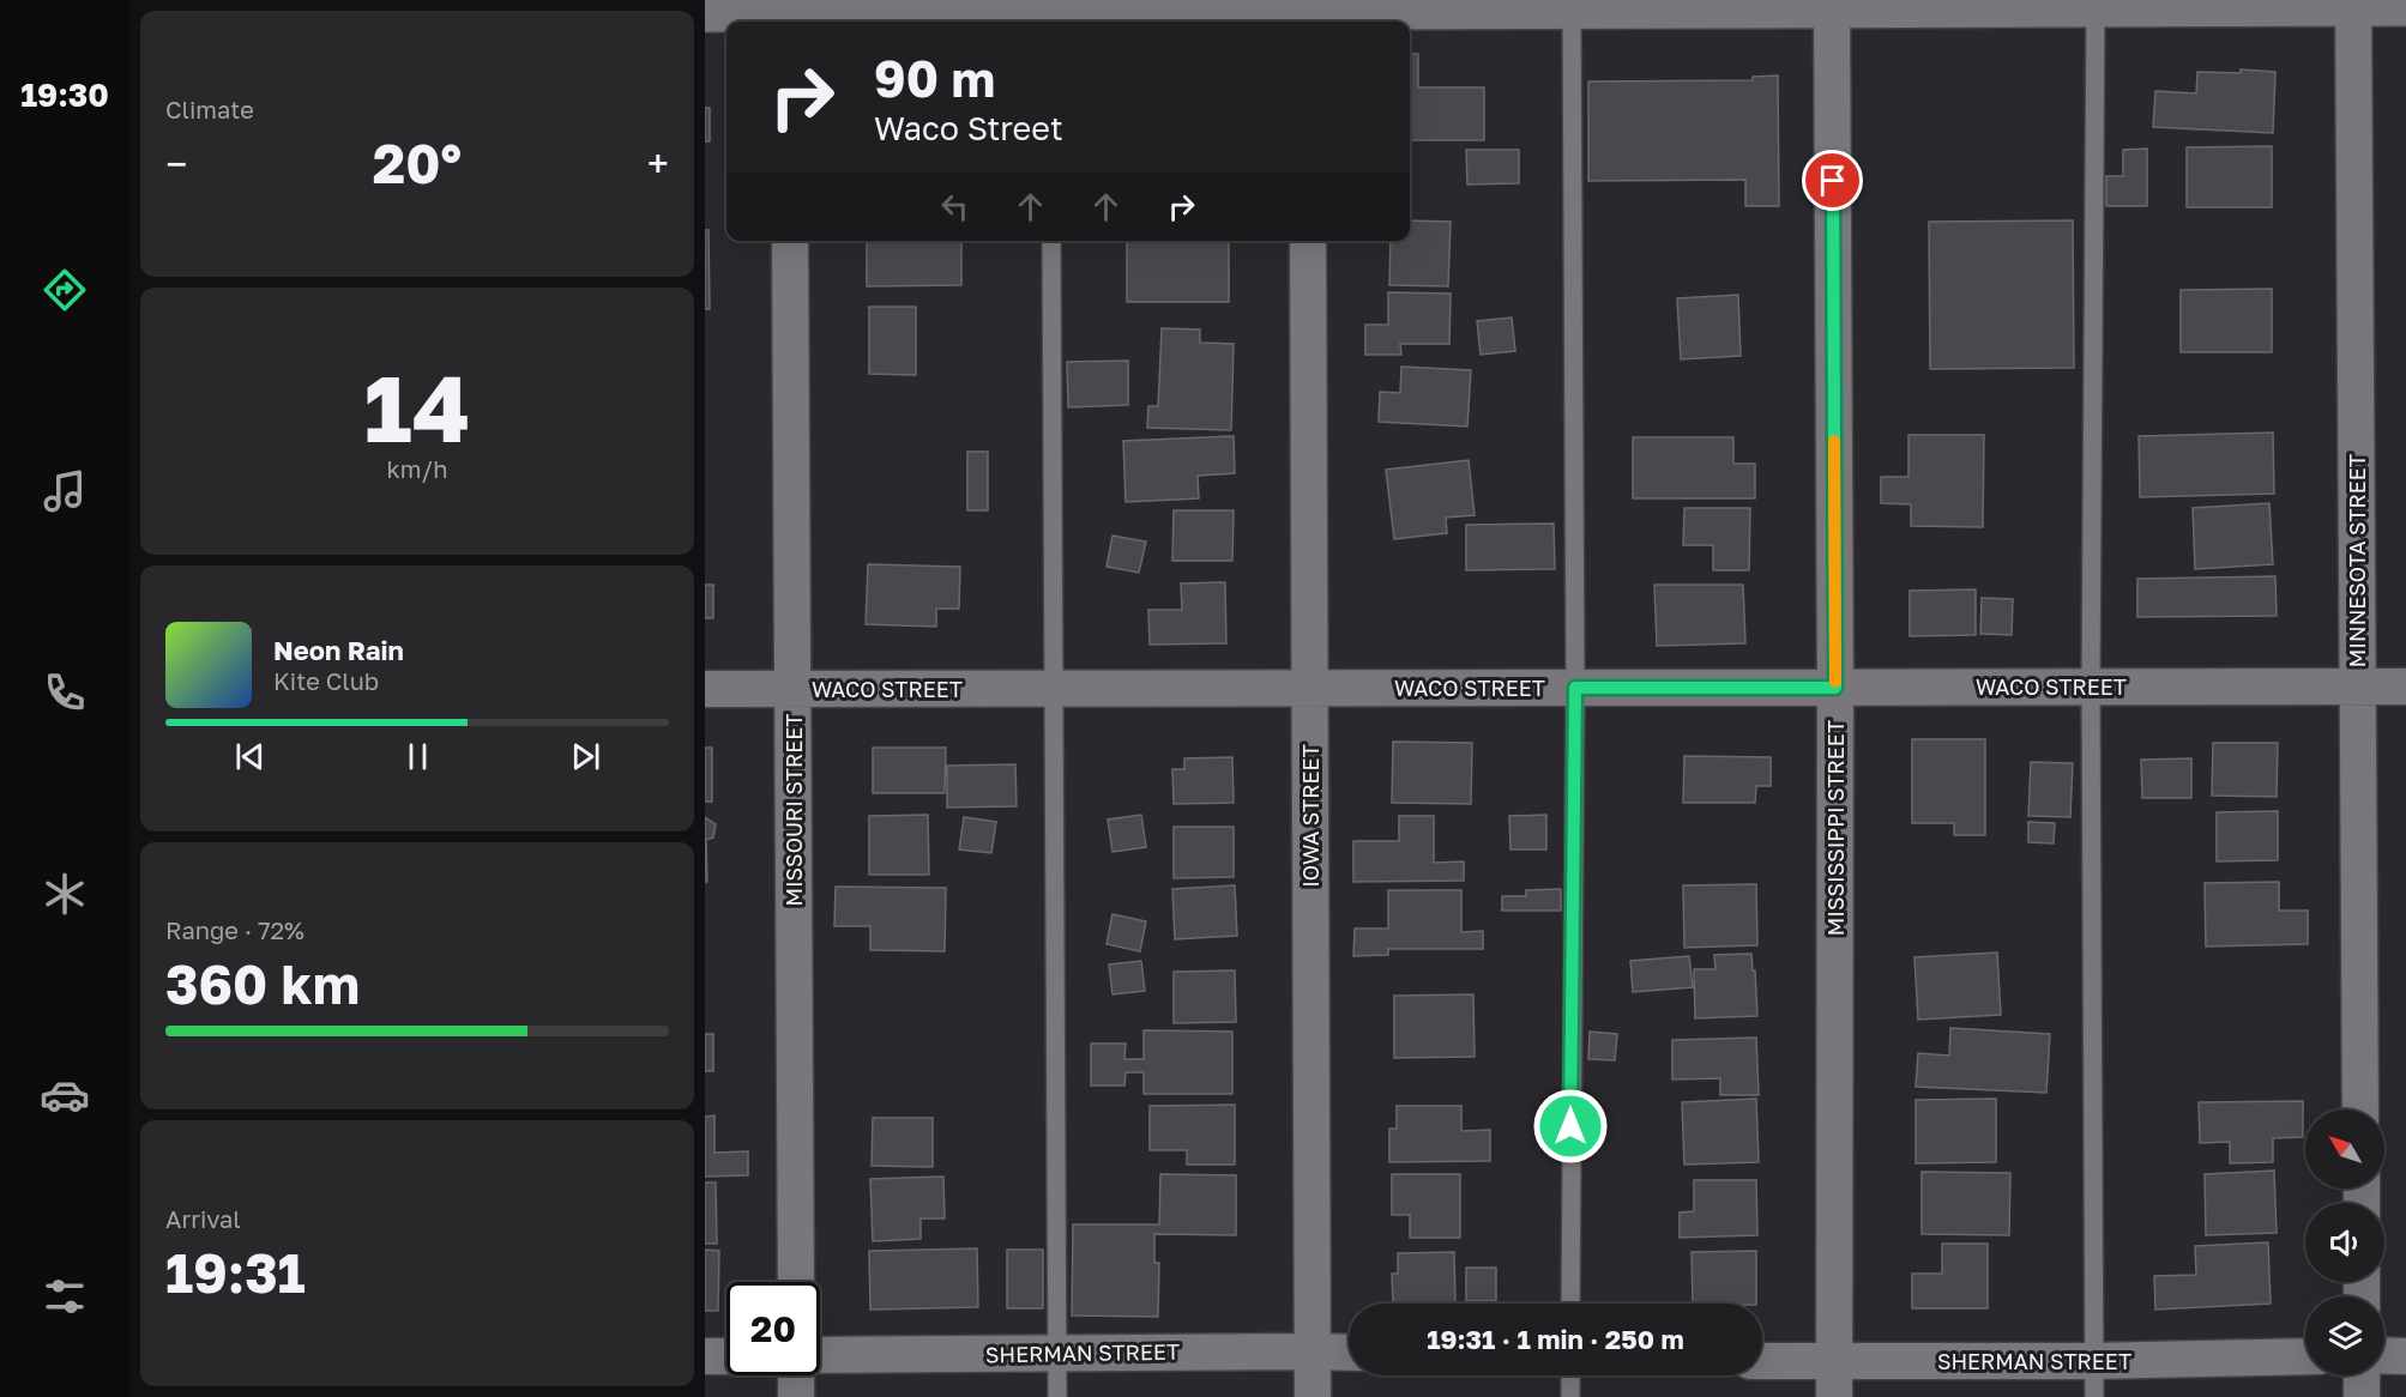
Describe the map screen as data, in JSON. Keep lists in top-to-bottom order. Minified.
{"streets":{"street":["MINNESOTA STREET","WACO STREET","MISSOURI STREET","IOWA STREET","MISSISSIPPI STREET","SHERMAN STREET"]},"crossings":[["MINNESOTA STREET","WACO STREET"],["WACO STREET","MISSOURI STREET"],["WACO STREET","IOWA STREET"],["WACO STREET","MISSISSIPPI STREET"],["IOWA STREET","SHERMAN STREET"],["MISSISSIPPI STREET","SHERMAN STREET"]],"north":"top left","page":{"tabs":"19:30","tile":["Climate",["14","km/h"],["Range · 72%","360 km"],["Arrival","19:31"]],"turn":["90 m","Waco Street"],"heat":["−","20°","+"],"song":["Neon Rain","Kite Club"],"limit":"20","trip":"19:31 · 1 min · 250 m"}}
